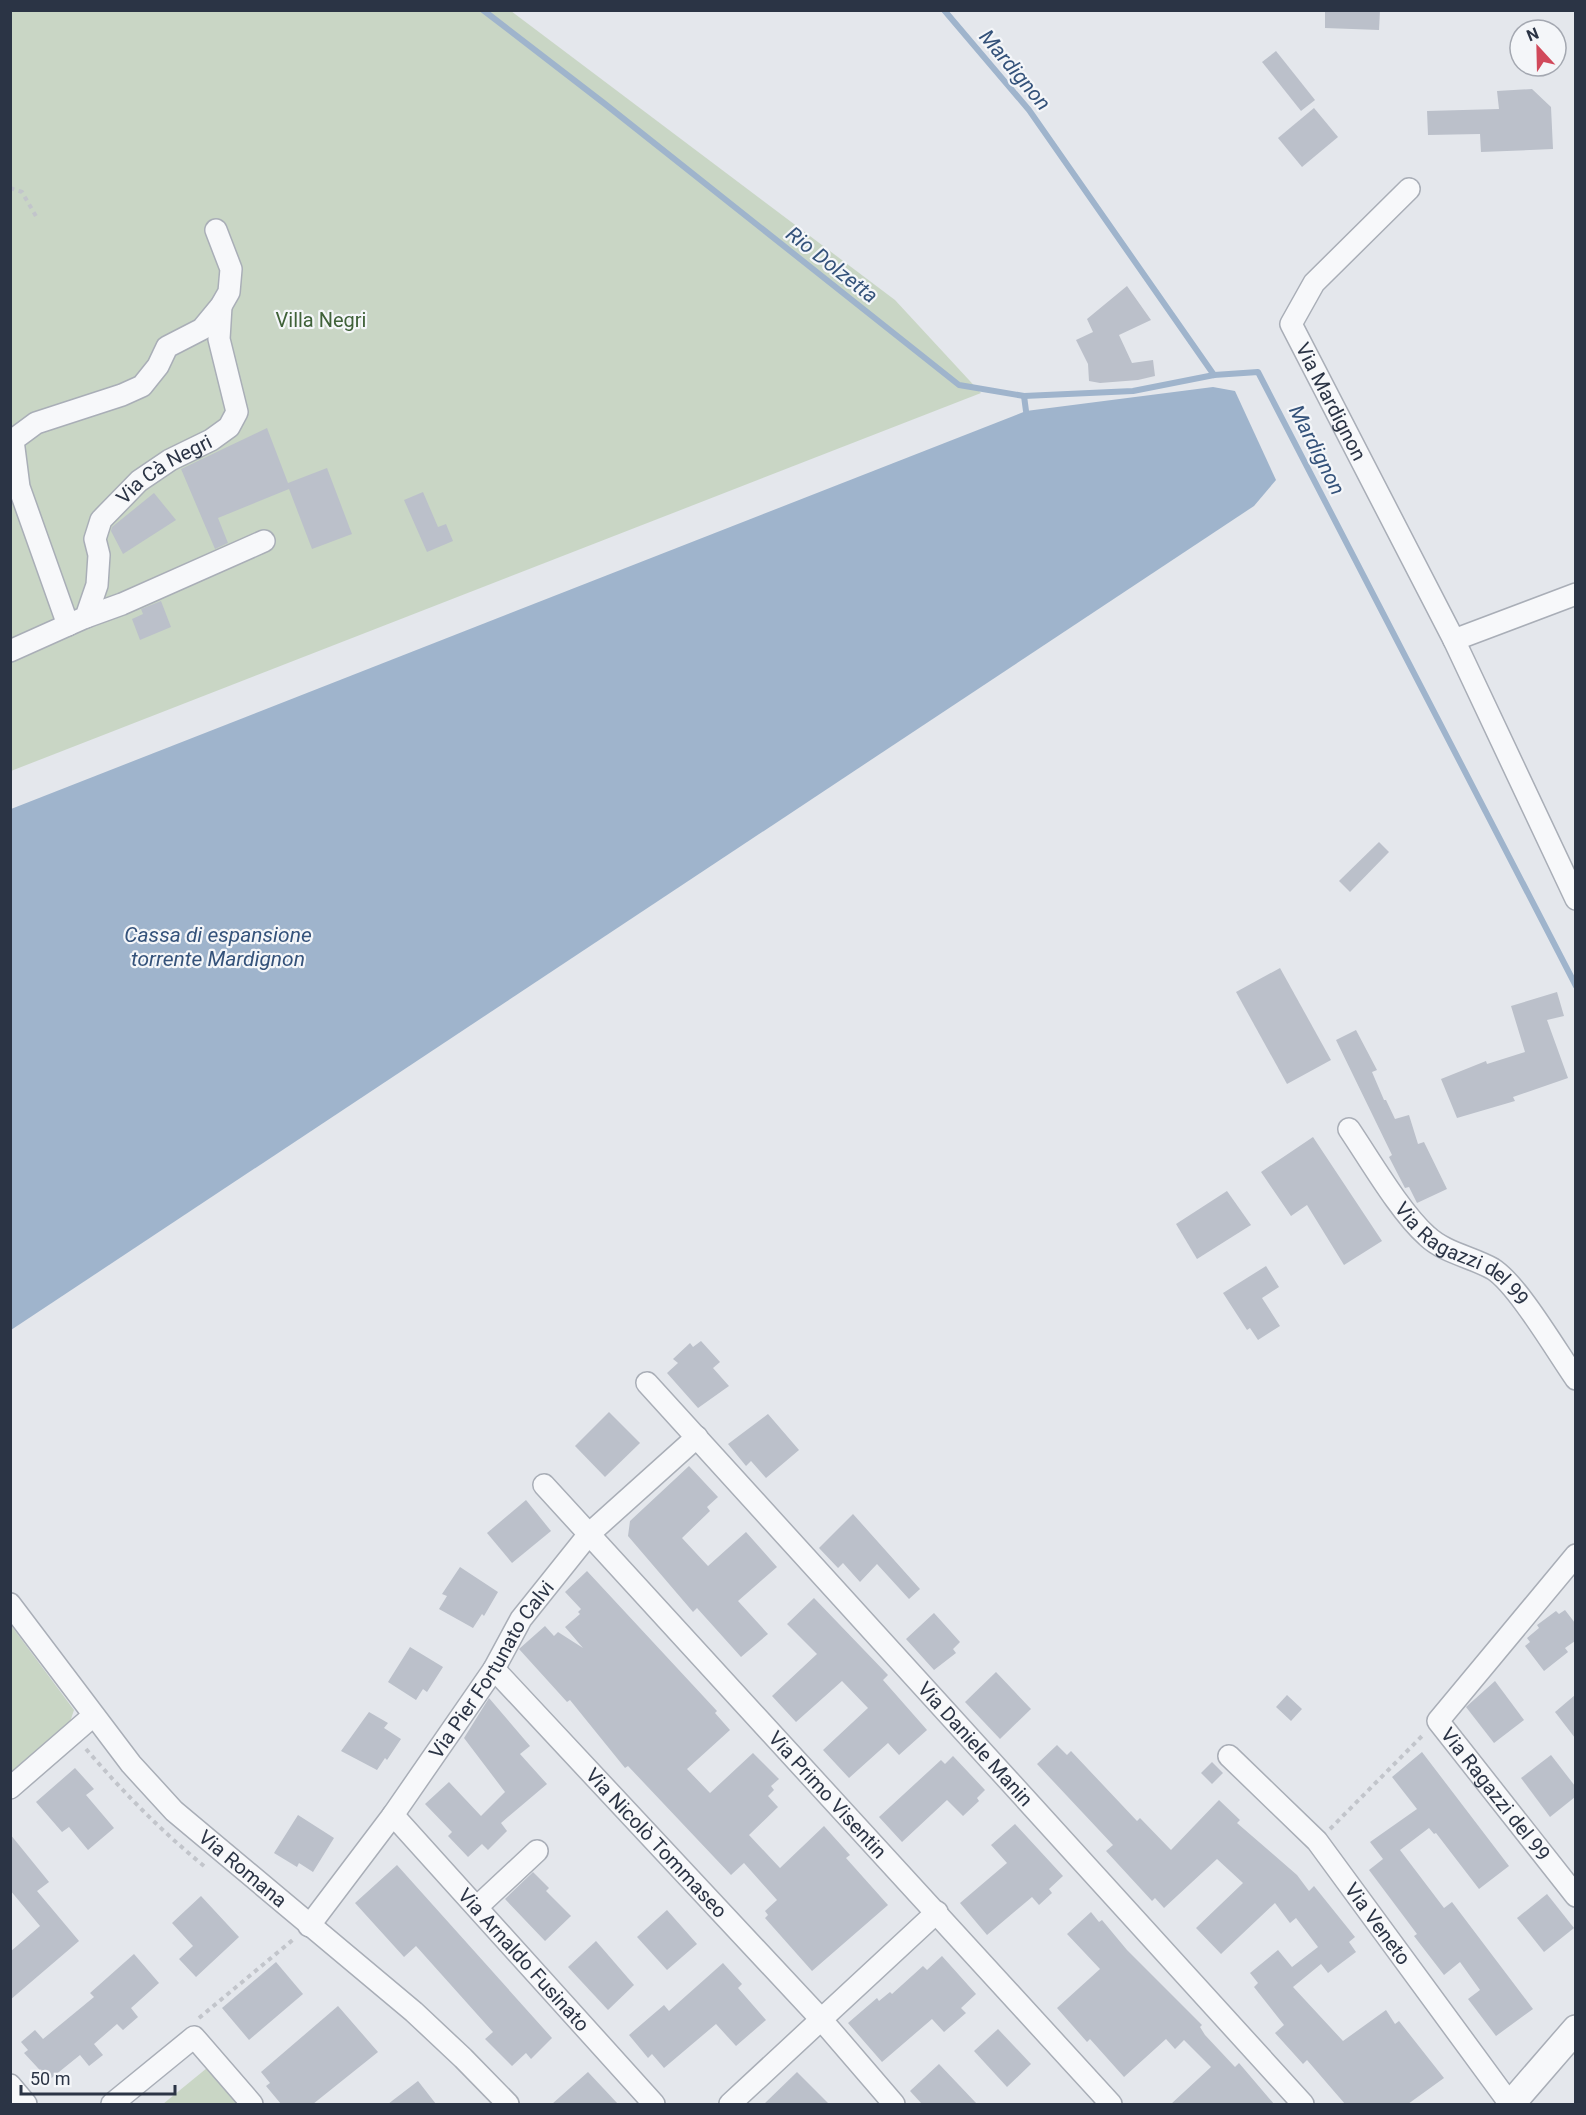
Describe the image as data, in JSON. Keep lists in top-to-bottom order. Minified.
{"streets":{"street":["Via Mardignon","Via Cà Negri","Via Ragazzi del 99","Via Pier Fortunato Calvi","Via Daniele Manin","Via Primo Visentin","Via Nicolò Tommaseo","Via Romana","Via Veneto","Via Arnaldo Fusinato"]},"crossings":[["Via Ragazzi del 99","Via Veneto"],["Via Pier Fortunato Calvi","Via Daniele Manin"],["Via Pier Fortunato Calvi","Via Primo Visentin"],["Via Pier Fortunato Calvi","Via Nicolò Tommaseo"],["Via Pier Fortunato Calvi","Via Romana"],["Via Pier Fortunato Calvi","Via Arnaldo Fusinato"]],"water":["Mardignon","Rio Dolzetta","Cassa di espansione torrente Mardignon"],"parks":["Villa Negri"],"scale_bar":"50 m","north":"top"}
